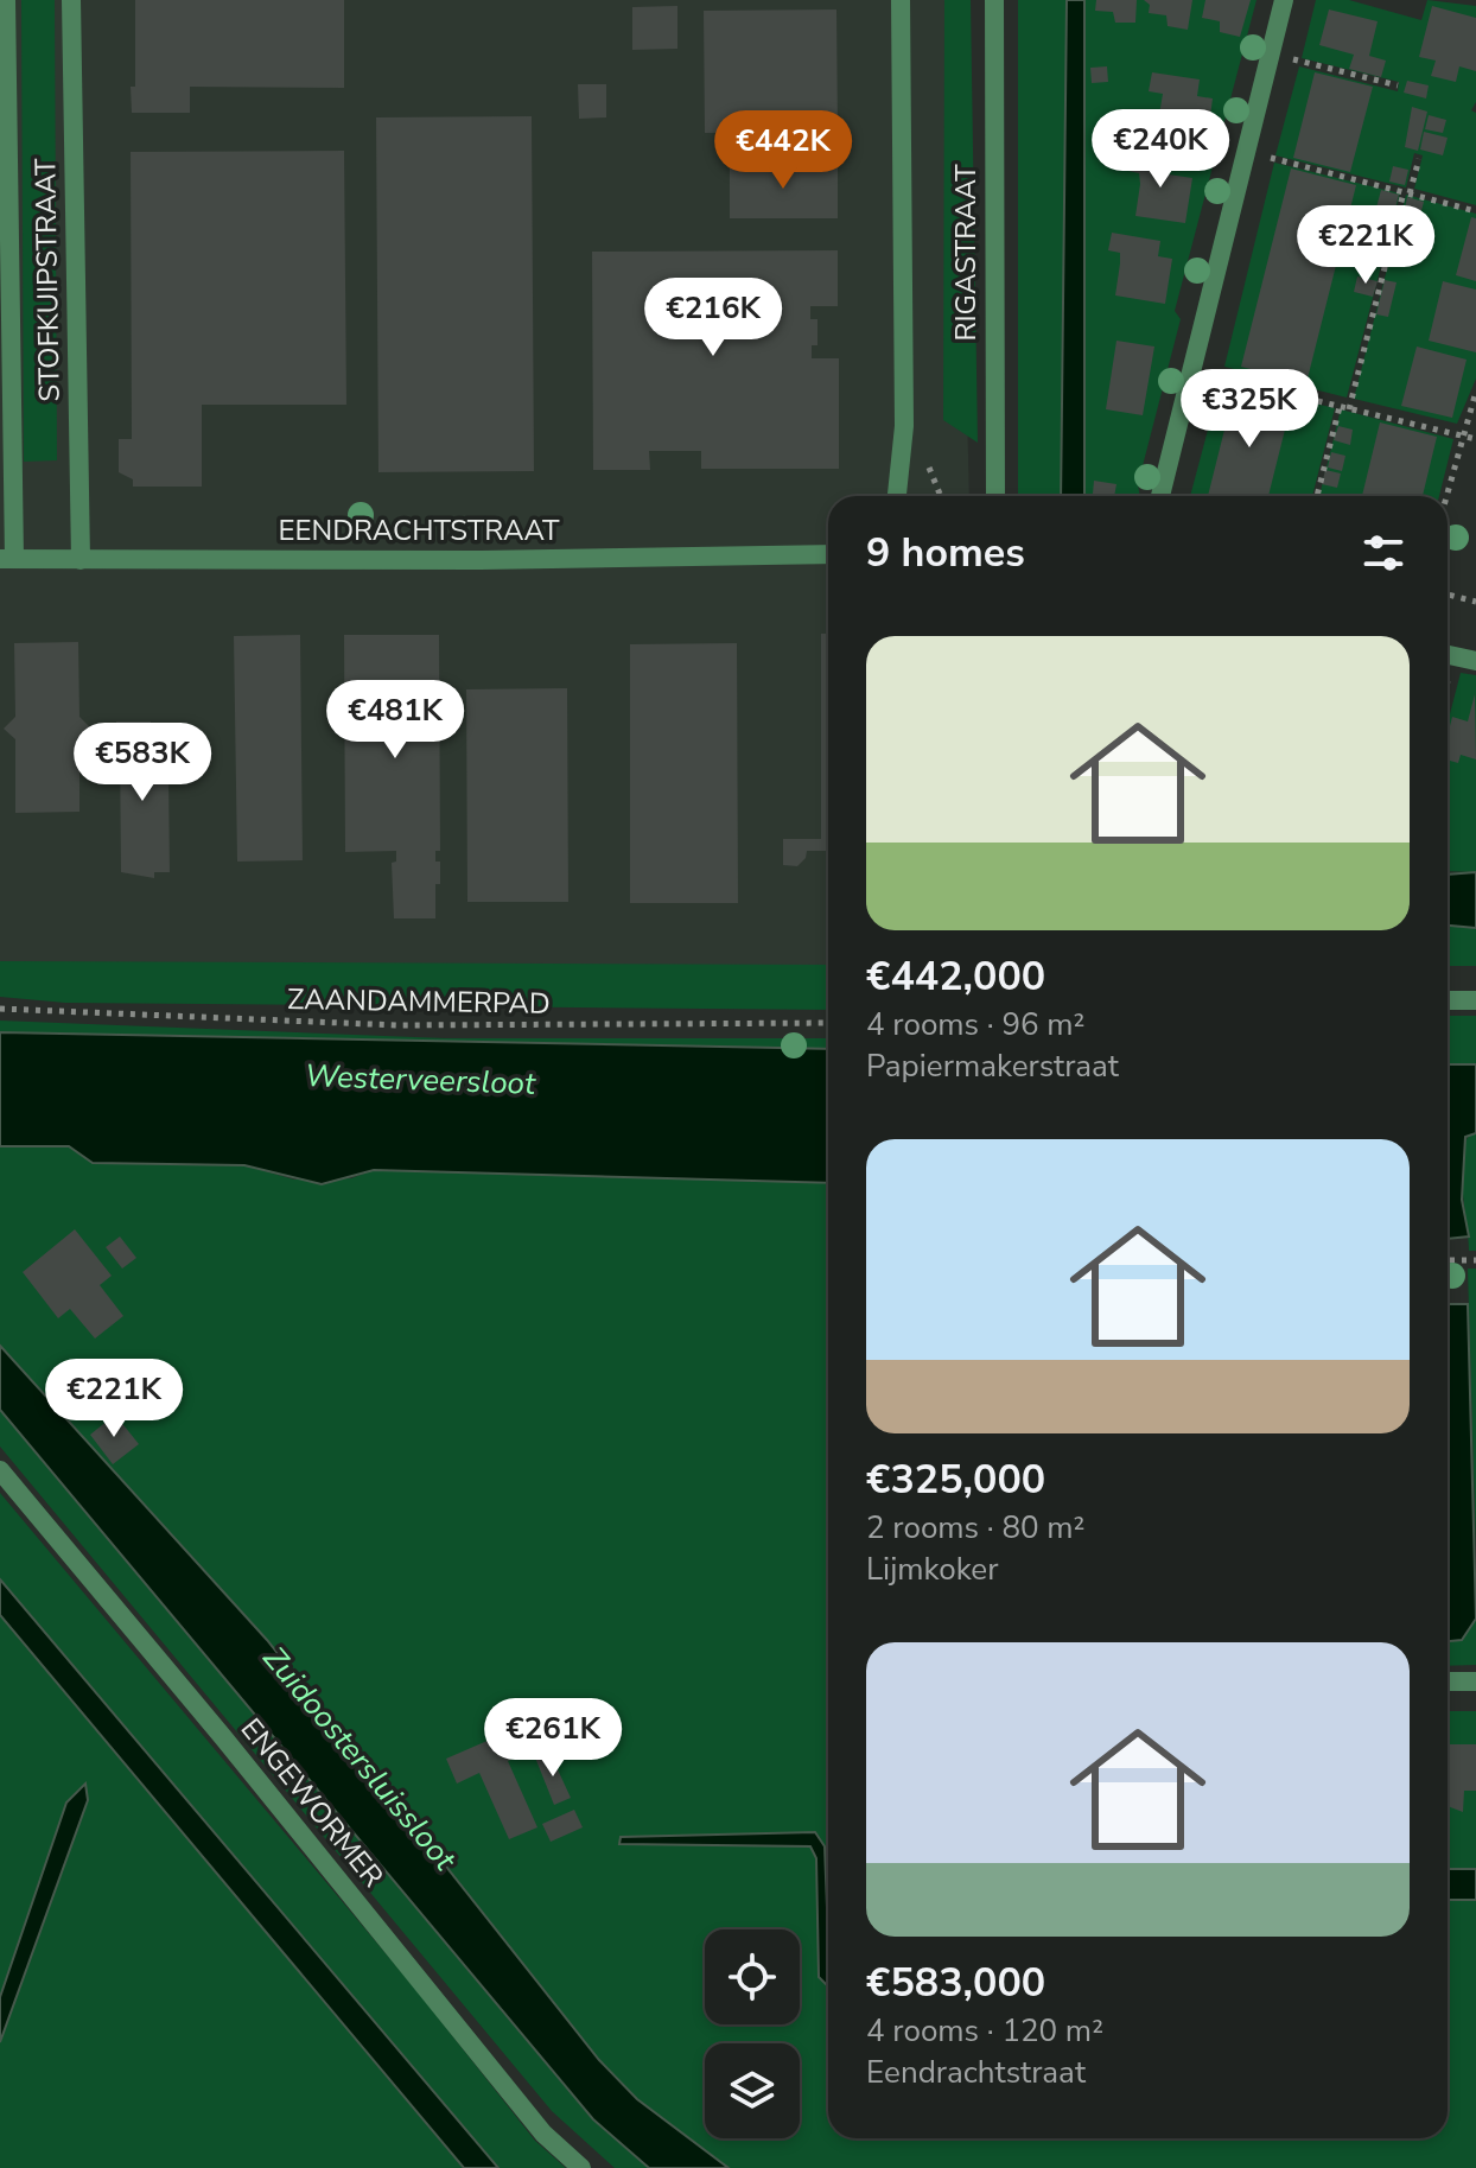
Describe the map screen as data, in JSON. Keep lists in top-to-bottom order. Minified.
{"streets":{"street":["RIGASTRAAT","STOFKUIPSTRAAT","EENDRACHTSTRAAT","ENGEWORMER"],"path":["ZAANDAMMERPAD"]},"crossings":[["STOFKUIPSTRAAT","EENDRACHTSTRAAT"]],"water":["Westerveersloot","Zuidoostersluissloot"],"page":{"price":["€240K","€442K","€221K","€216K","€325K","€481K","€583K","€221K","€261K"],"heading":"9 homes","list":[{"name":"€442,000","note":"4 rooms · 96 m² · Papiermakerstraat"},{"name":"€325,000","note":"2 rooms · 80 m² · Lijmkoker"},{"name":"€583,000","note":"4 rooms · 120 m² · Eendrachtstraat"}]}}
